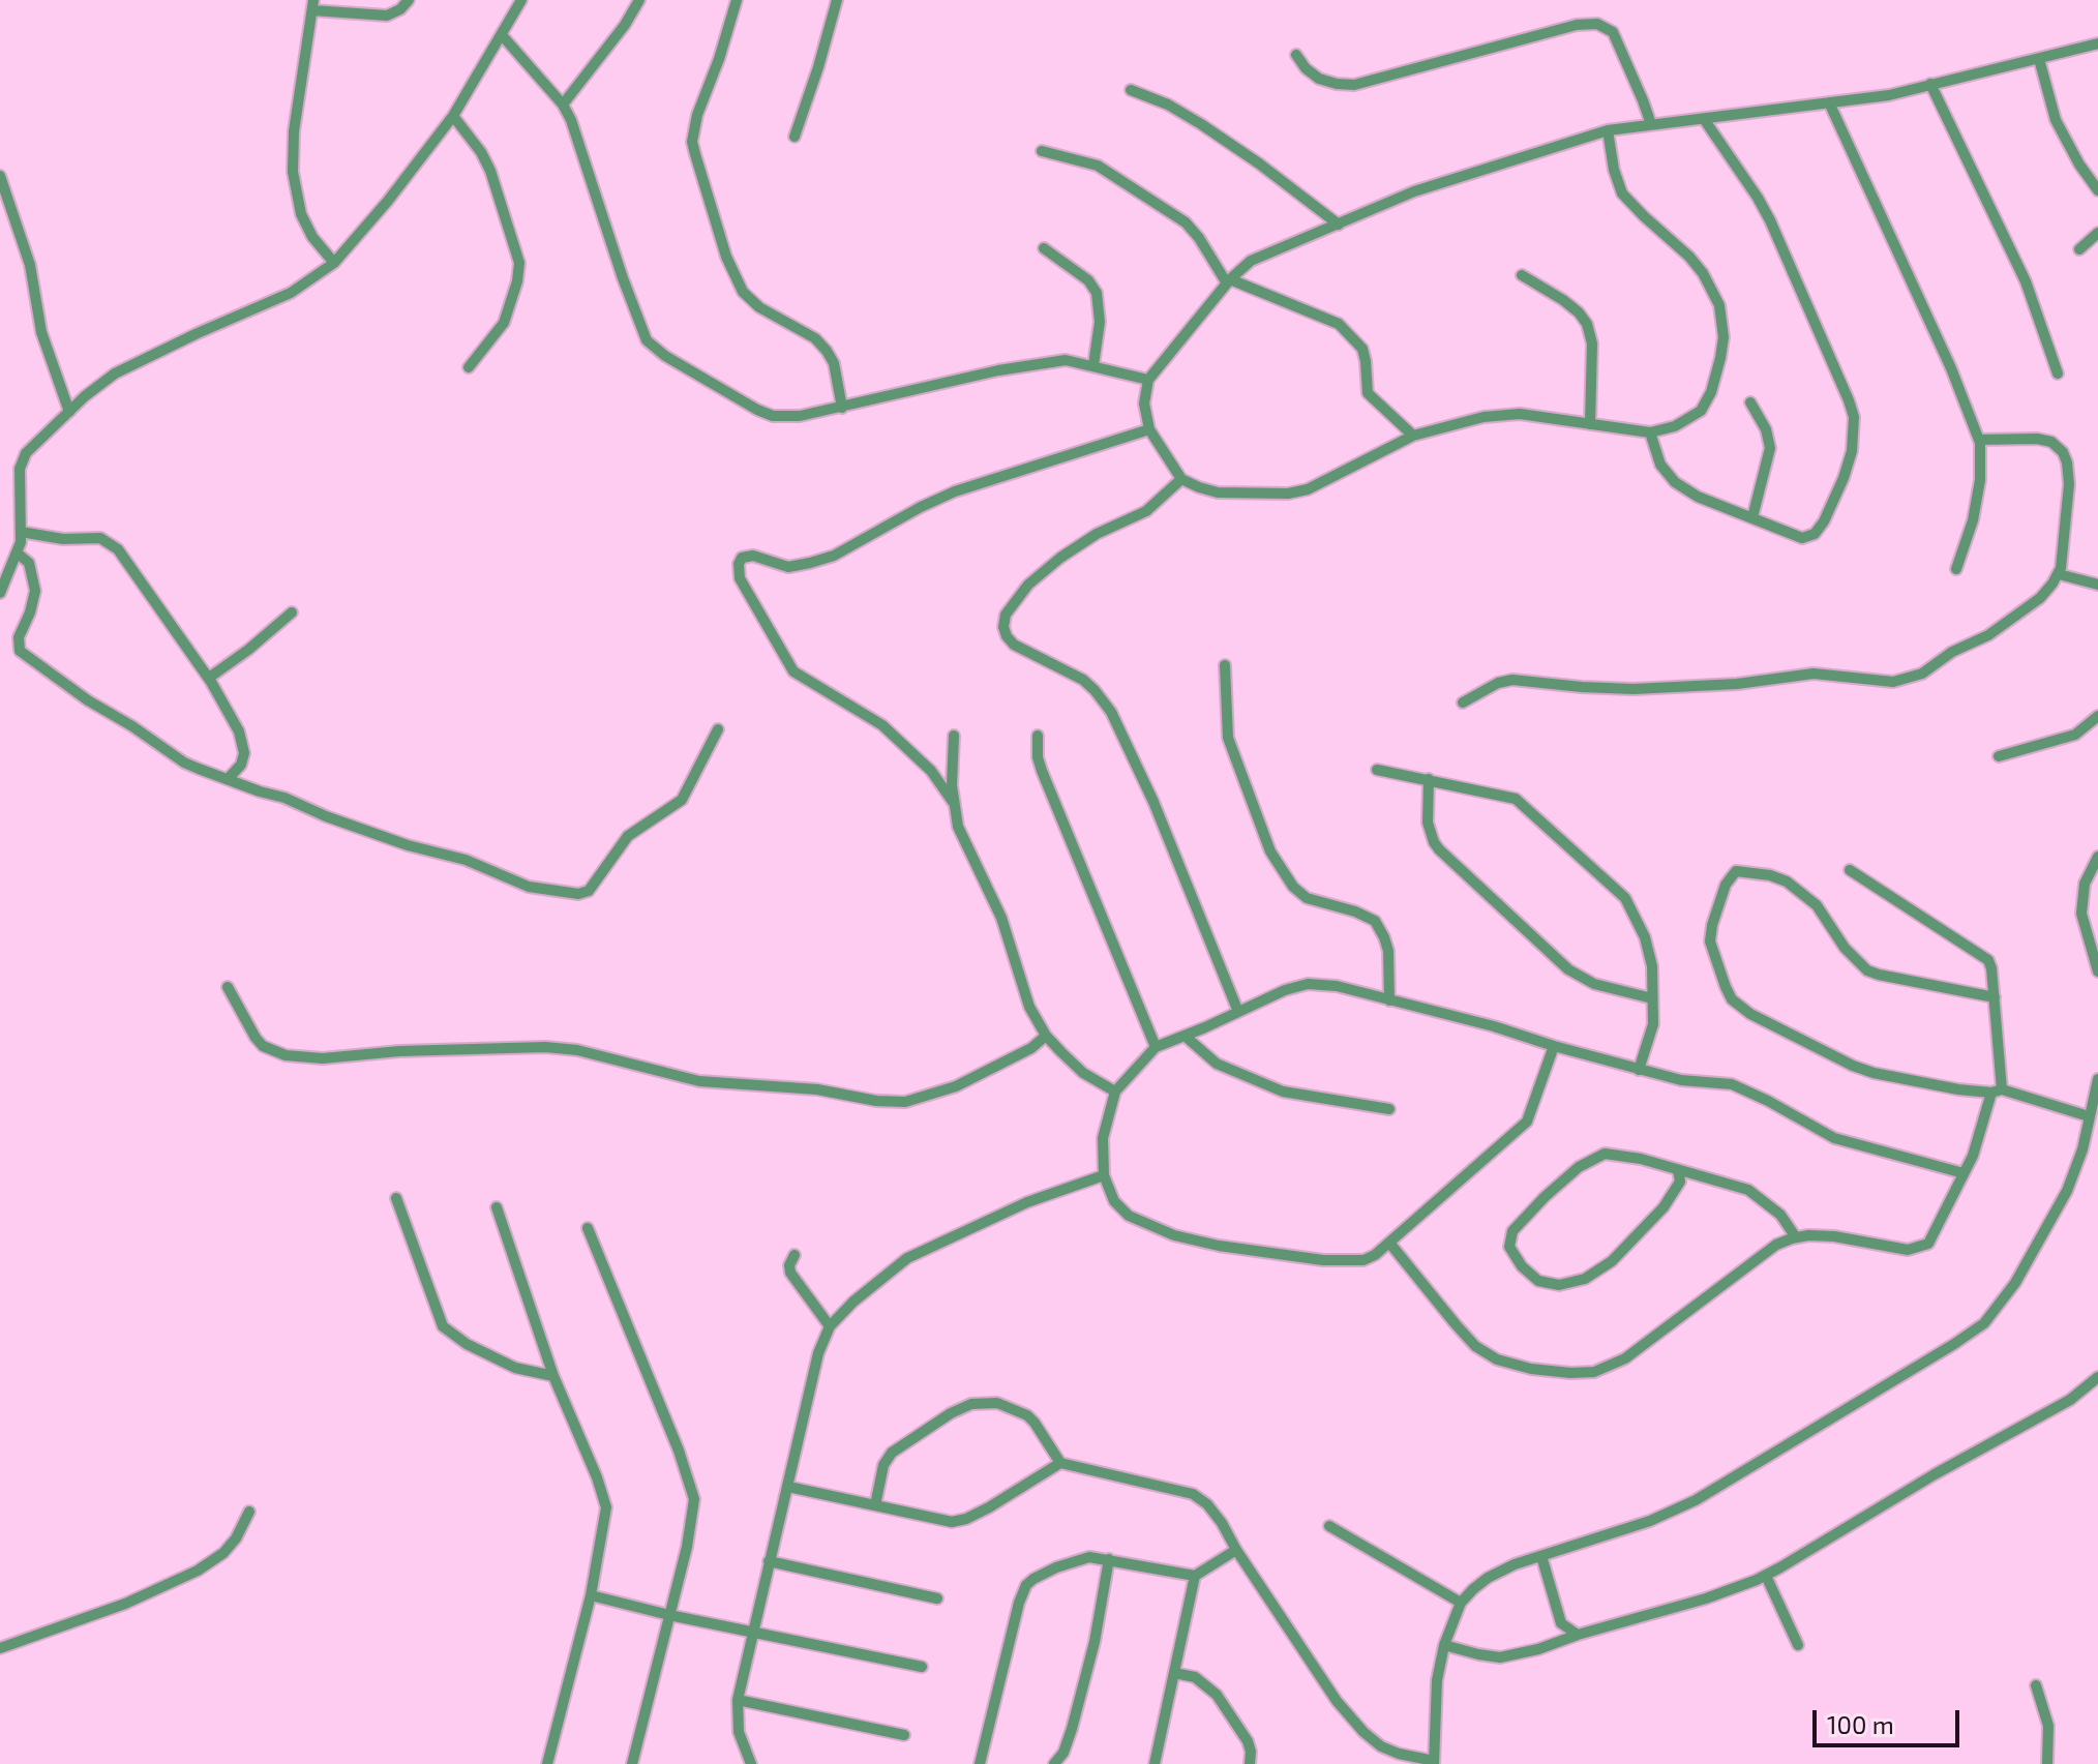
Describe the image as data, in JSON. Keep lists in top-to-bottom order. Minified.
{"scale_bar":"100 m"}
